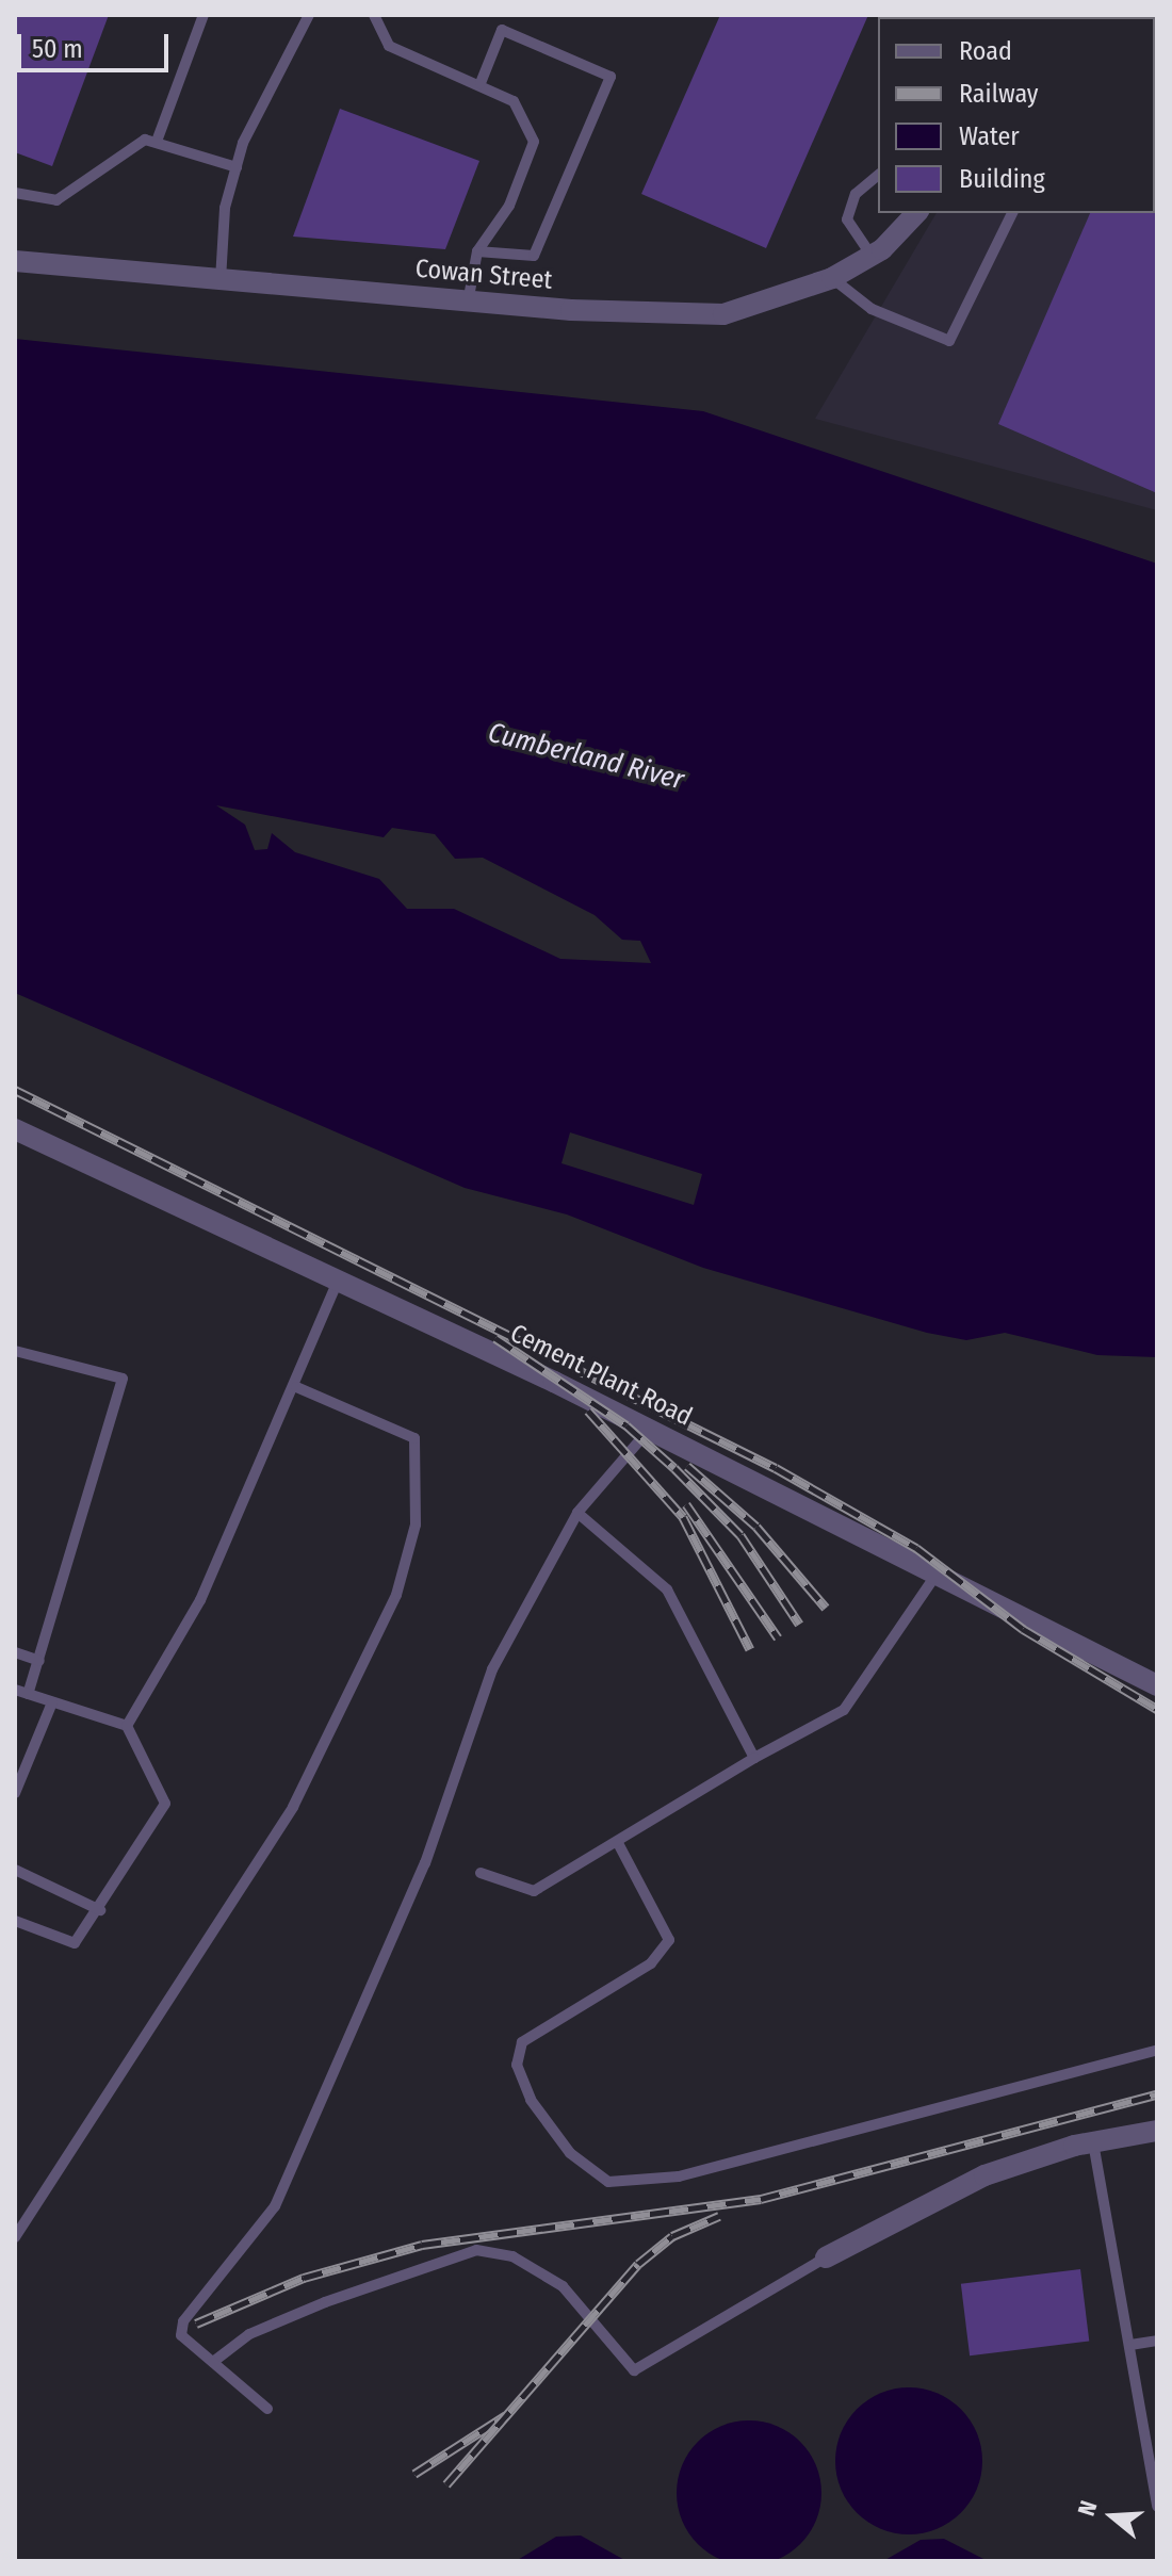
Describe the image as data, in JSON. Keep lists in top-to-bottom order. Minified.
{"streets":{"street":["Cowan Street","Cement Plant Road"]},"water":["Cumberland River"],"legend":["Road","Railway","Water","Building"],"scale_bar":"50 m","north":"left"}
